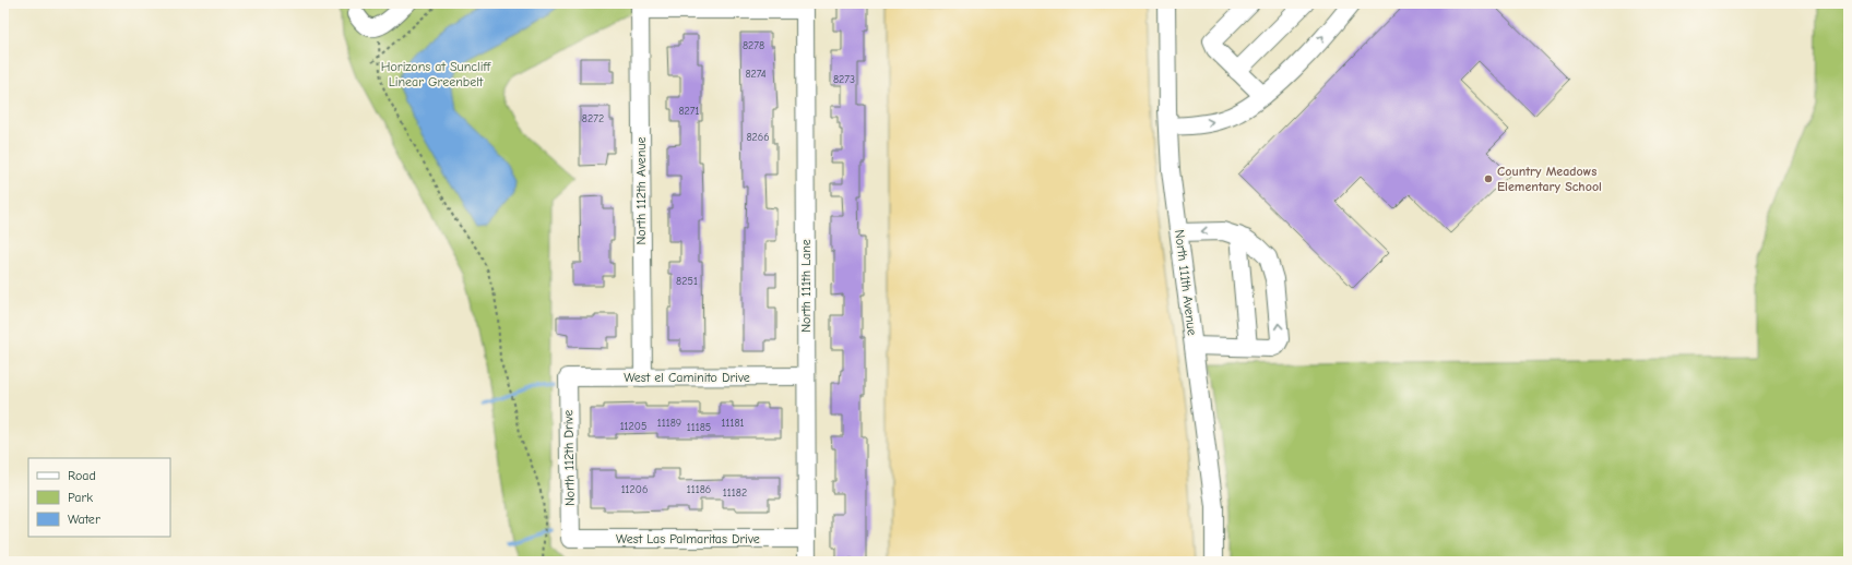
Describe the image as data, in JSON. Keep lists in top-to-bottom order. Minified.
{"streets":{"street":["North 112th Avenue","North 111th Avenue","North 111th Lane","West el Caminito Drive","North 112th Drive","West Las Palmaritas Drive"]},"crossings":[["North 112th Avenue","North 111th Lane"],["North 112th Avenue","West el Caminito Drive"],["North 111th Lane","West el Caminito Drive"],["North 111th Lane","West Las Palmaritas Drive"],["West el Caminito Drive","North 112th Drive"],["North 112th Drive","West Las Palmaritas Drive"]],"parks":["Horizons at Suncliff Linear Greenbelt"],"places":["Country Meadows Elementary School"],"house_numbers":["8278","8274","8273","8271","8272","8266","8251","11189","11181","11205","11185","11206","11186","11182"],"legend":["Road","Park","Water"]}
